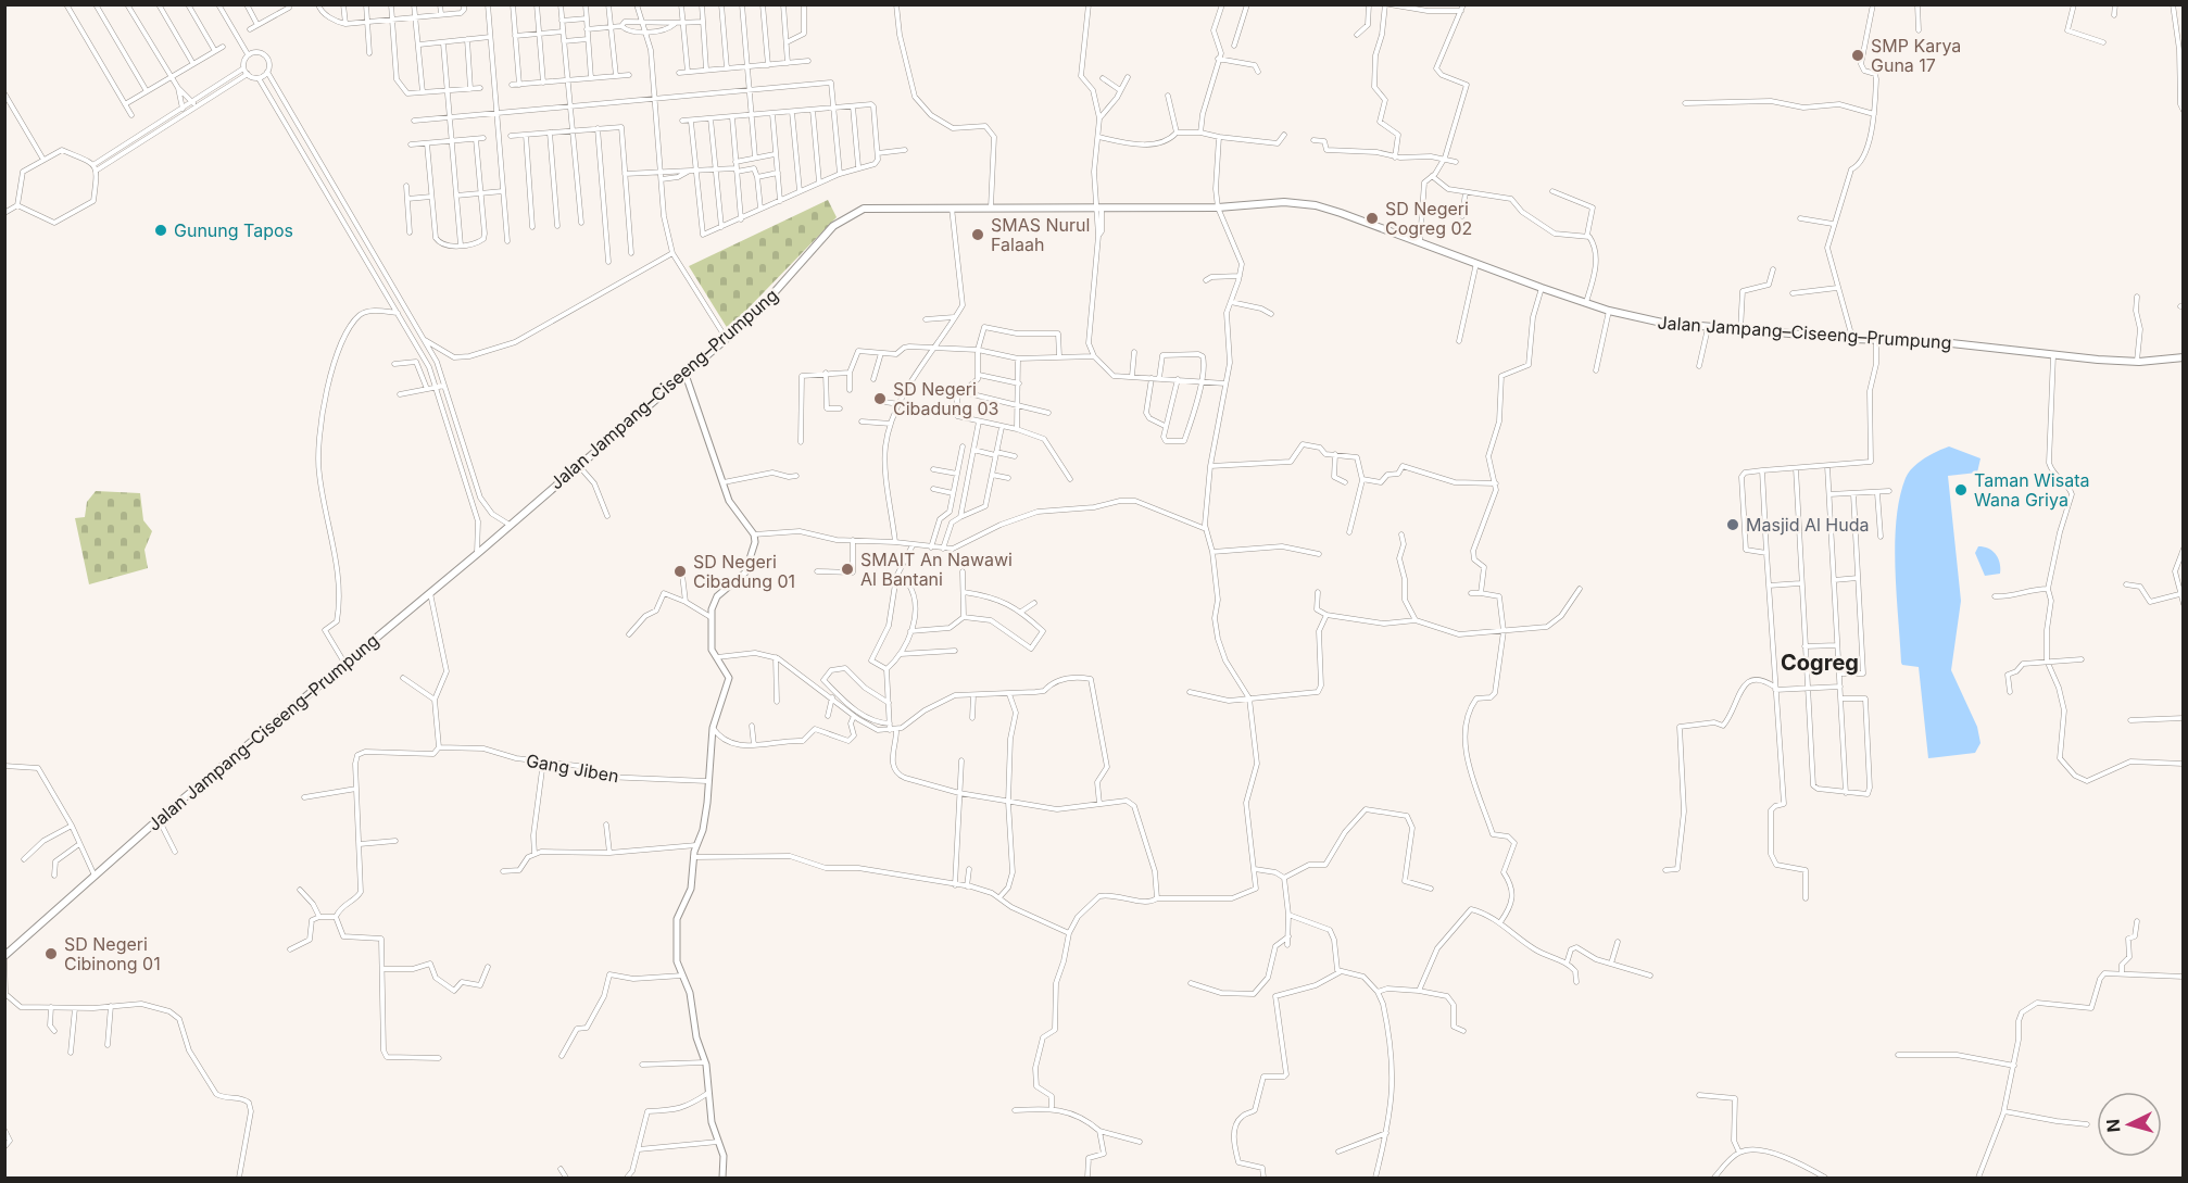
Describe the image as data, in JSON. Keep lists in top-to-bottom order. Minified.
{"streets":{"main road":["Jalan Jampang–Ciseeng–Prumpung"],"street":["Gang Jiben"]},"districts":["Cogreg"],"places":["SMP Karya Guna 17","SD Negeri Cogreg 02","Gunung Tapos","SMAS Nurul Falaah","SD Negeri Cibadung 03","Taman Wisata Wana Griya","Masjid Al Huda","SMAIT An Nawawi Al Bantani","SD Negeri Cibadung 01","SD Negeri Cibinong 01"],"north":"left"}
